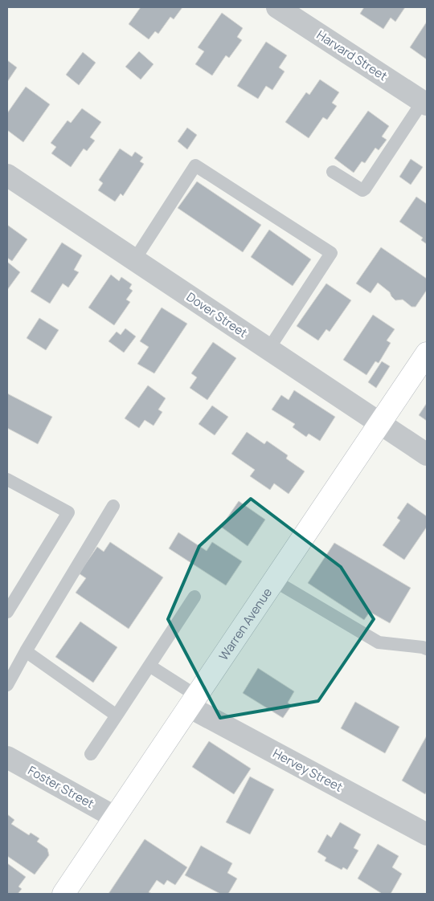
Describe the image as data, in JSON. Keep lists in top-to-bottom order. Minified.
{"streets":{"main road":["Warren Avenue"],"street":["Harvard Street","Dover Street","Hervey Street","Foster Street"]},"crossings":[["Dover Street","Warren Avenue"],["Warren Avenue","Hervey Street"],["Warren Avenue","Foster Street"]]}
